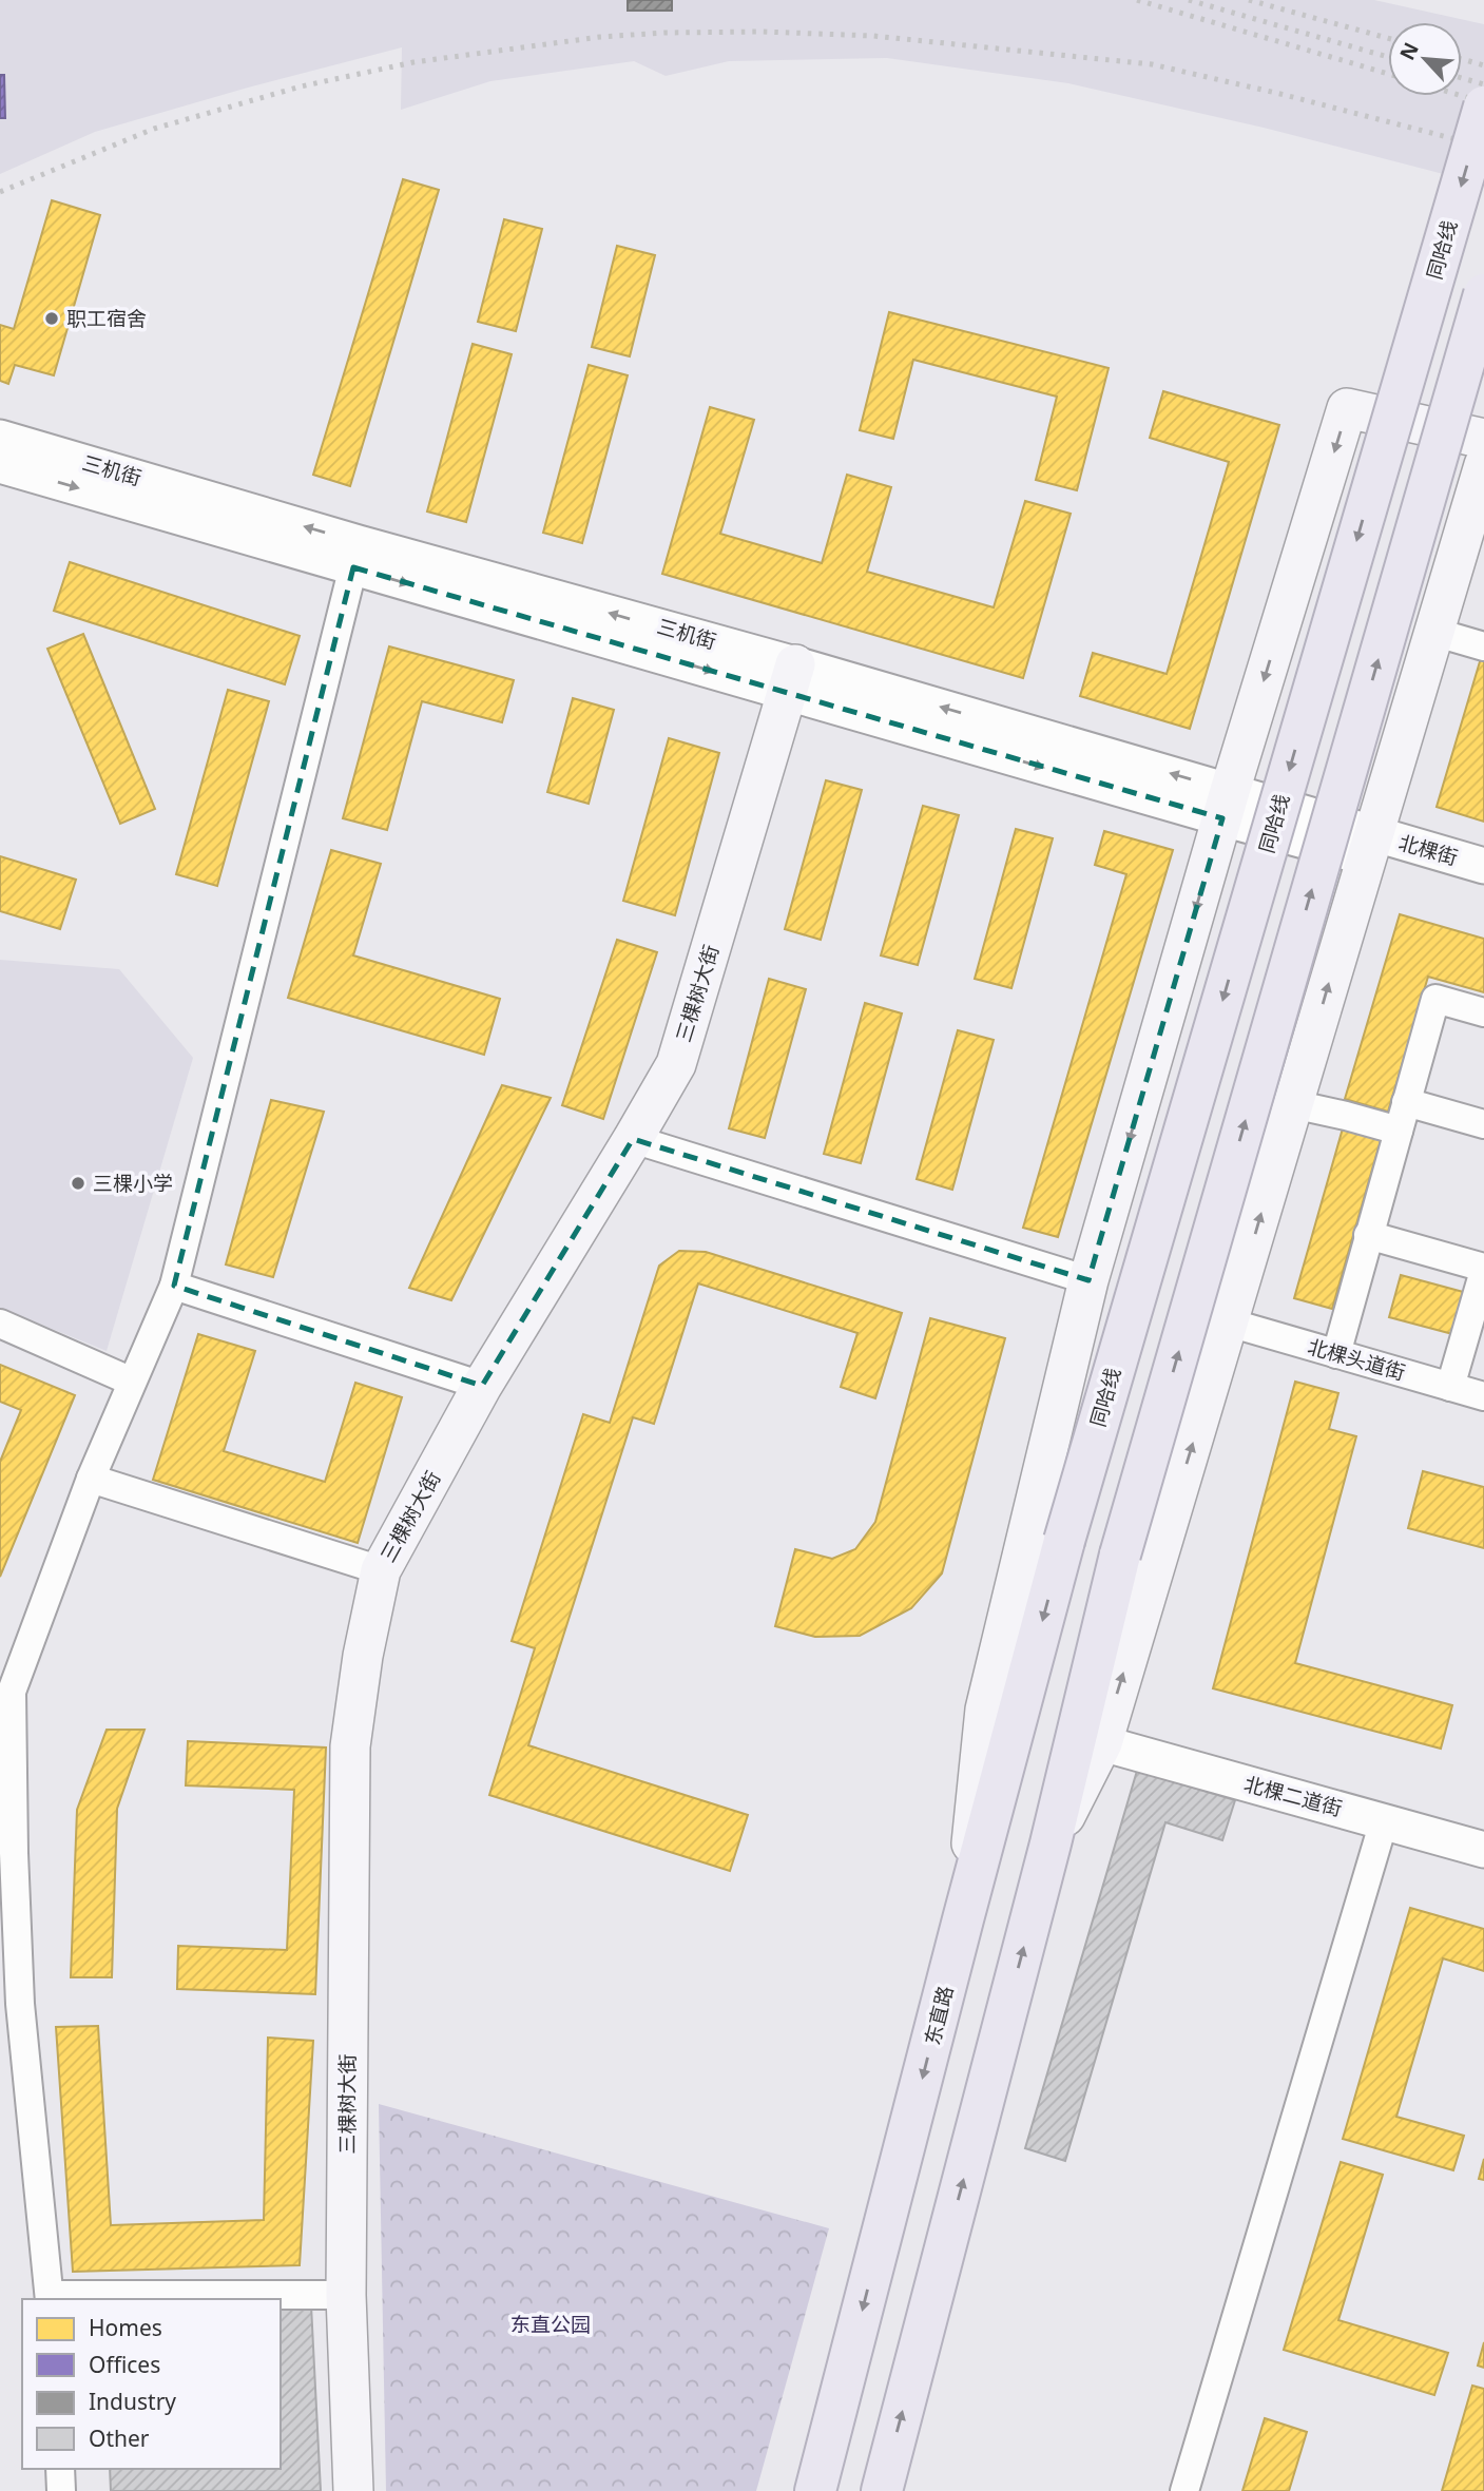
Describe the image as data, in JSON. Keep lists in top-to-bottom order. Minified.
{"streets":{"highway":["同哈线","东直路"],"main road":["三棵树大街"],"street":["三机街","北棵街","北棵头道街","北棵二道街"]},"crossings":[["同哈线","东直路"],["三机街","北棵街"],["三机街","三棵树大街"]],"parks":["东直公园"],"places":["职工宿舍","三棵小学"],"legend":["Homes","Offices","Industry","Other"],"north":"top left"}
